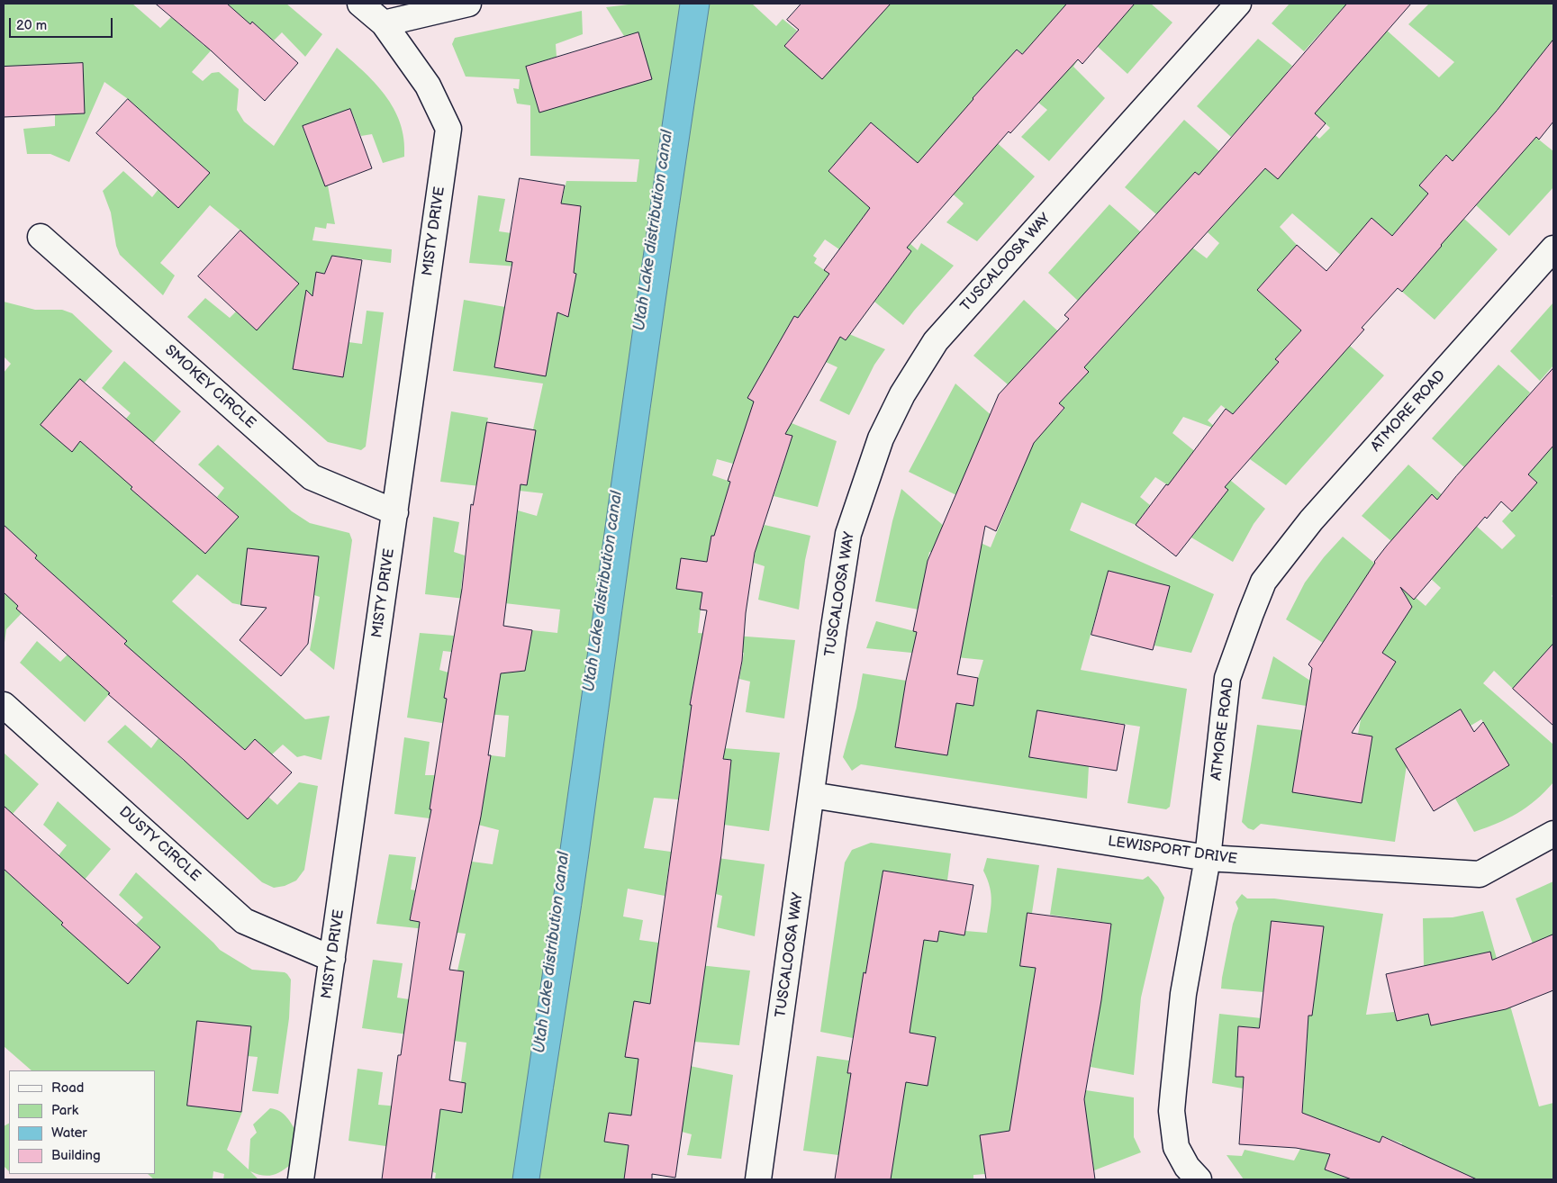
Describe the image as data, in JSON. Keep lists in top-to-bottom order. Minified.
{"streets":{"street":["MISTY DRIVE","TUSCALOOSA WAY","SMOKEY CIRCLE","ATMORE ROAD","DUSTY CIRCLE","LEWISPORT DRIVE"]},"crossings":[["MISTY DRIVE","SMOKEY CIRCLE"],["MISTY DRIVE","DUSTY CIRCLE"],["TUSCALOOSA WAY","LEWISPORT DRIVE"],["ATMORE ROAD","LEWISPORT DRIVE"]],"water":["Utah Lake distribution canal"],"legend":["Road","Park","Water","Building"],"scale_bar":"20 m"}
